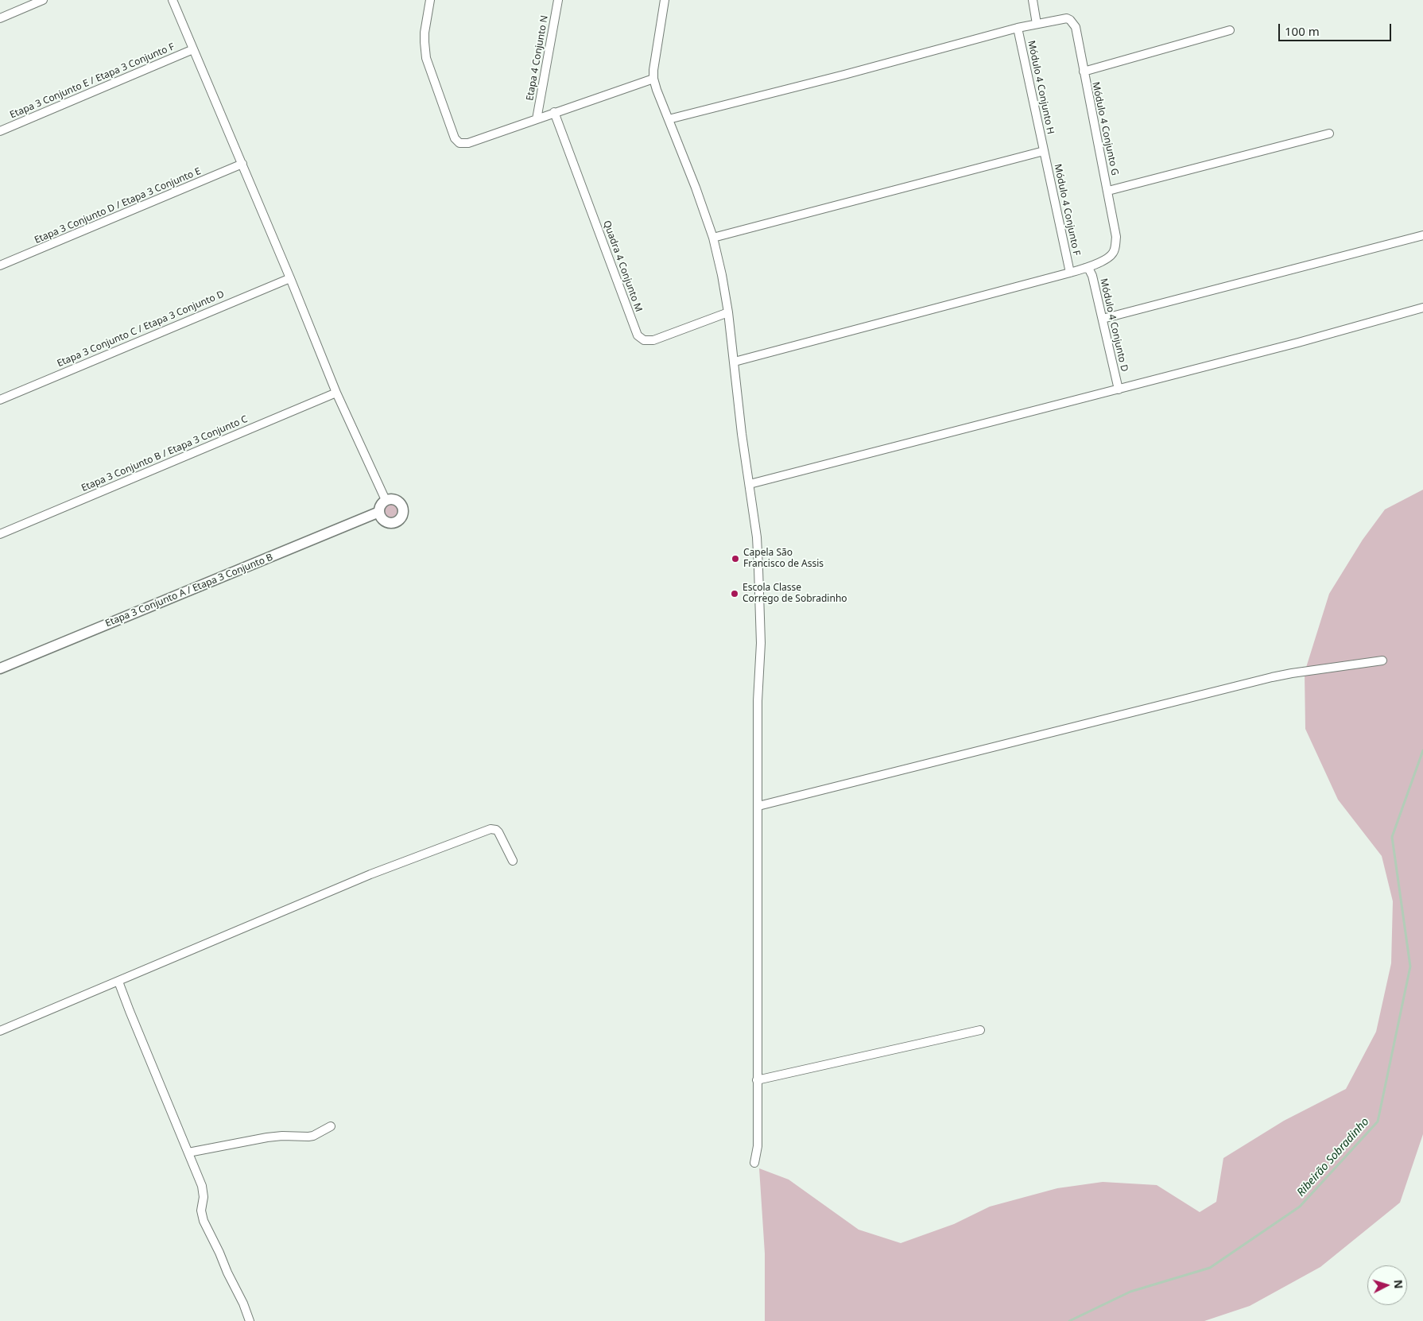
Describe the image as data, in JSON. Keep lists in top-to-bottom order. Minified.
{"streets":{"street":["Etapa 4 Conjunto N","Etapa 3 Conjunto E / Etapa 3 Conjunto F","Módulo 4 Conjunto H","Módulo 4 Conjunto G","Etapa 3 Conjunto D / Etapa 3 Conjunto E","Módulo 4 Conjunto F","Quadra 4 Conjunto M","Módulo 4 Conjunto D","Etapa 3 Conjunto C / Etapa 3 Conjunto D","Etapa 3 Conjunto B / Etapa 3 Conjunto C","Etapa 3 Conjunto A / Etapa 3 Conjunto B"]},"crossings":[["Módulo 4 Conjunto H","Módulo 4 Conjunto F"],["Módulo 4 Conjunto G","Módulo 4 Conjunto D"]],"water":["Ribeirão Sobradinho"],"places":["Capela São Francisco de Assis","Escola Classe Corrego de Sobradinho"],"scale_bar":"100 m","north":"right"}
